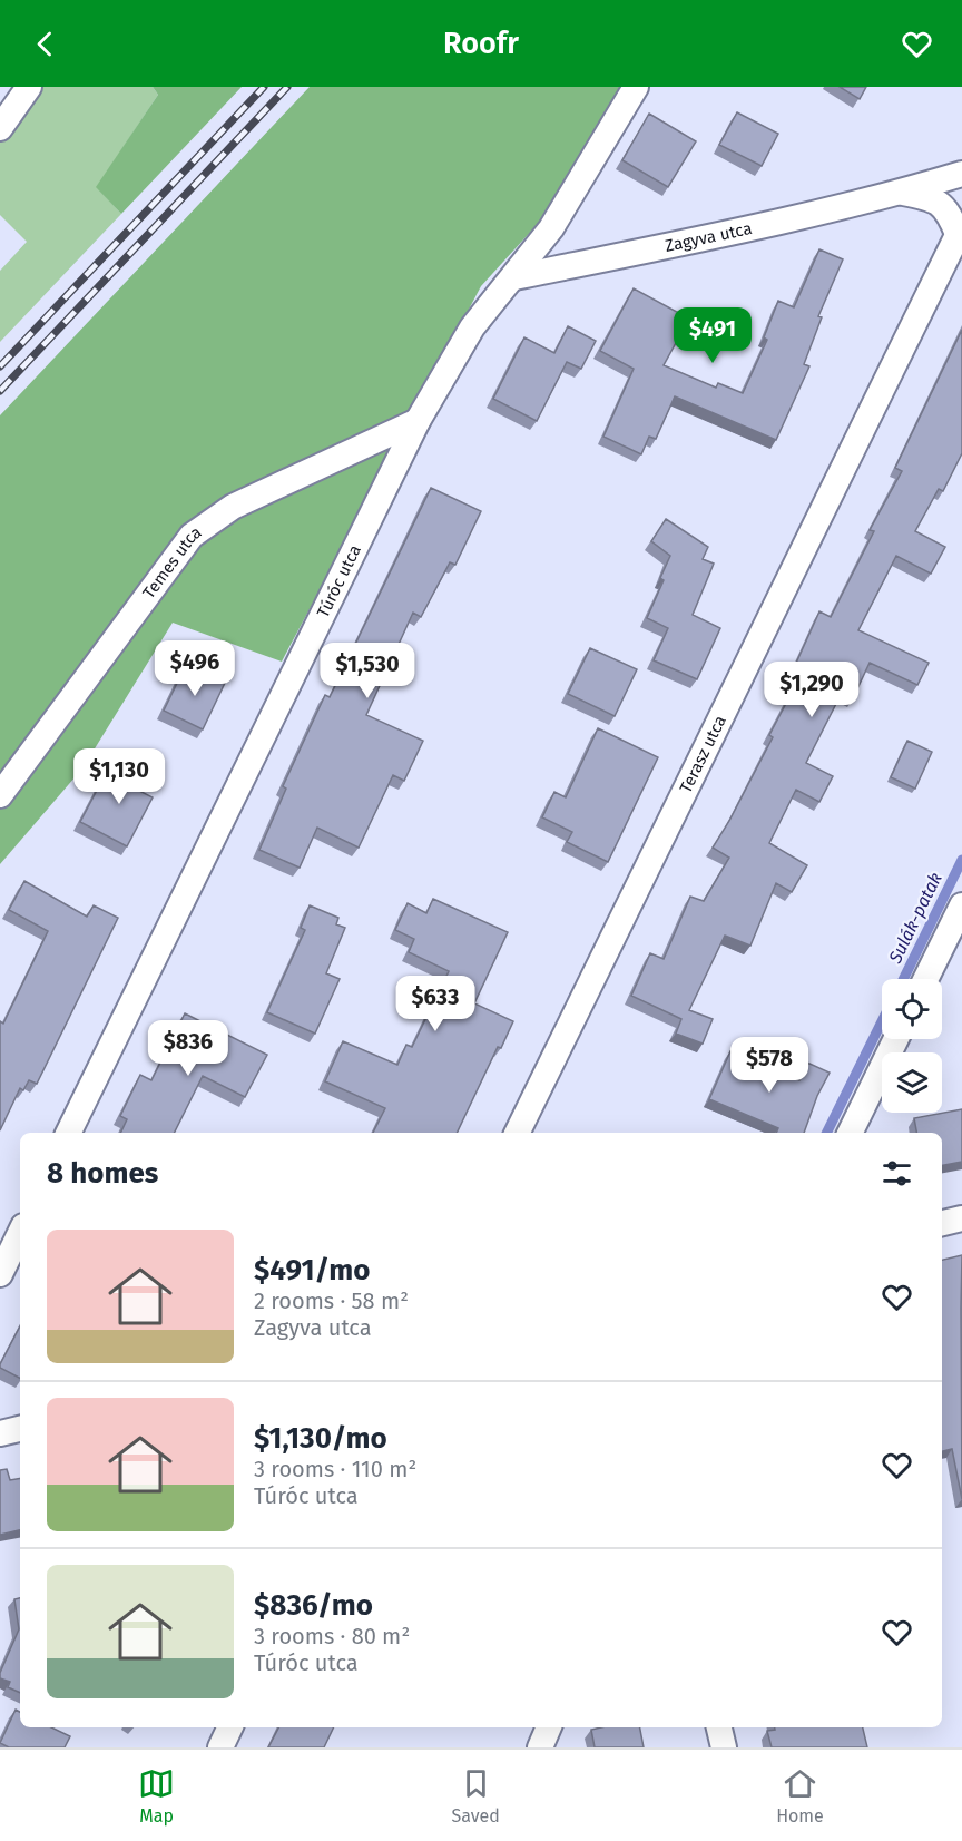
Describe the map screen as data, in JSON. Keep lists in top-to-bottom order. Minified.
{"streets":{"street":["Zagyva utca","Temes utca","Túróc utca","Terasz utca"]},"crossings":[["Zagyva utca","Túróc utca"],["Zagyva utca","Terasz utca"],["Temes utca","Túróc utca"]],"water":["Sulák-patak"],"page":{"header":"Roofr","price":["$491","$496","$1,530","$1,290","$1,130","$633","$836","$578"],"heading":"8 homes","list":[{"name":"$491/mo","note":"2 rooms · 58 m² · Zagyva utca"},{"name":"$1,130/mo","note":"3 rooms · 110 m² · Túróc utca"},{"name":"$836/mo","note":"3 rooms · 80 m² · Túróc utca"}],"tabs":["Map","Saved","Home"]}}
